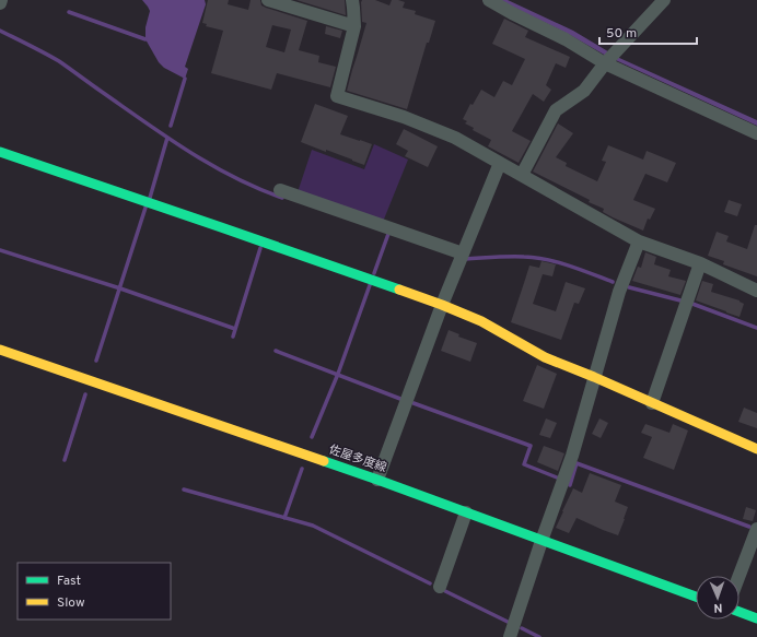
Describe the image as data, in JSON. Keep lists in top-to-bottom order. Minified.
{"streets":{"street":["佐屋多度線"]},"legend":["Fast","Slow"],"scale_bar":"50 m","north":"bottom"}
